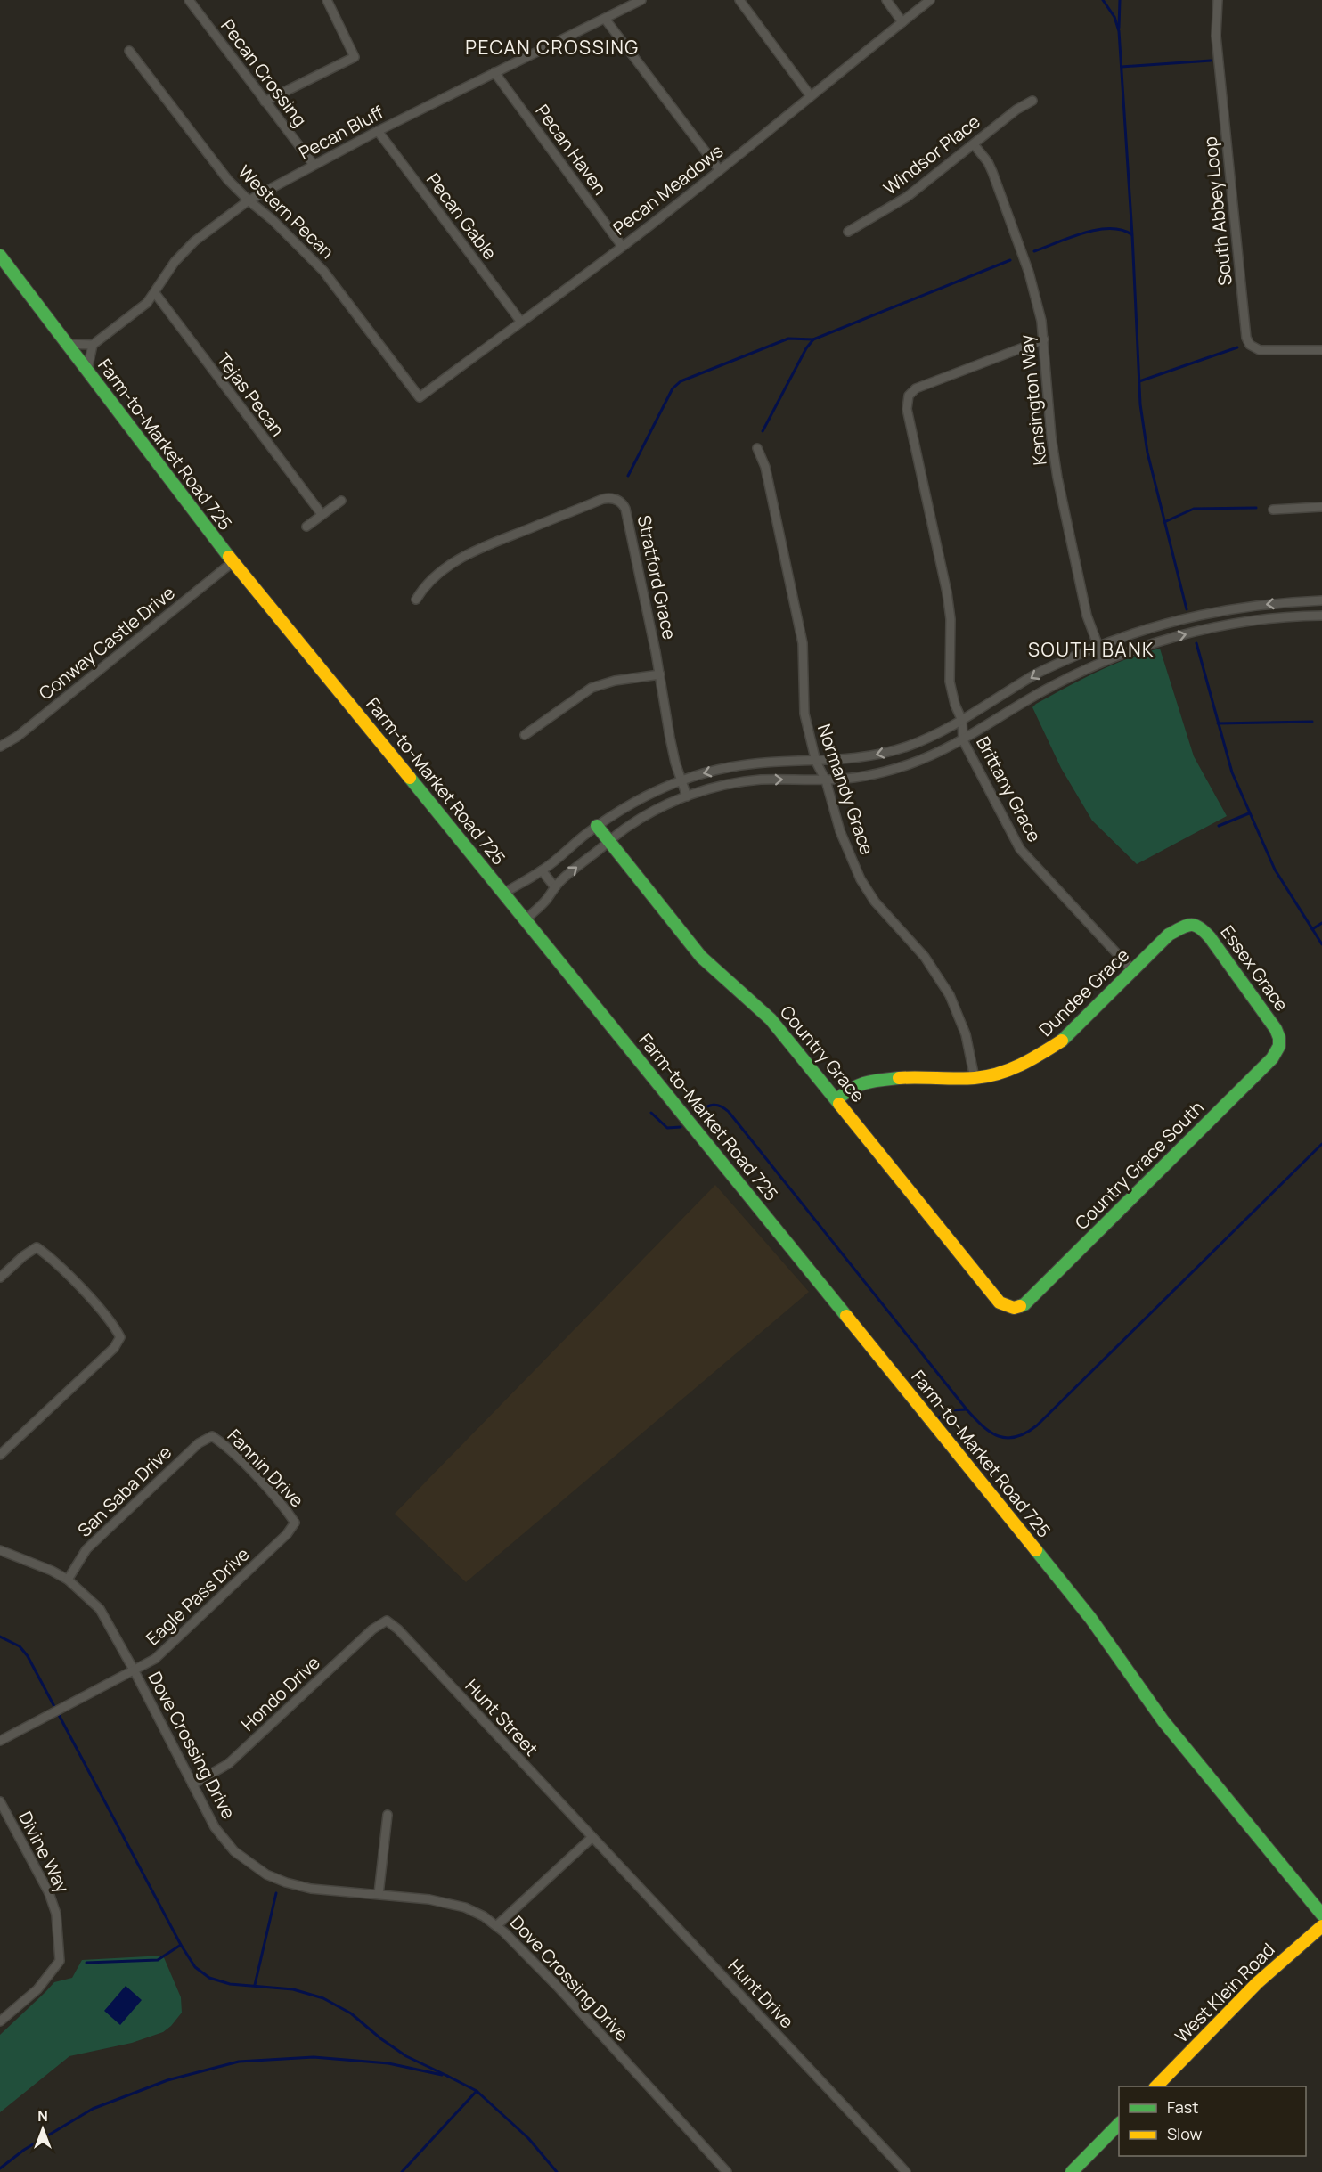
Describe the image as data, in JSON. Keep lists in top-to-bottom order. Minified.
{"streets":{"street":["Pecan Crossing","Pecan Bluff","Pecan Haven","Windsor Place","Pecan Meadows","South Abbey Loop","Western Pecan","Pecan Gable","Tejas Pecan","Kensington Way","Farm-to-Market Road 725","Stratford Grace","Conway Castle Drive","Normandy Grace","Brittany Grace","Essex Grace","Dundee Grace","Country Grace","Country Grace South","Fannin Drive","San Saba Drive","Eagle Pass Drive","Hondo Drive","Hunt Street","Dove Crossing Drive","Divine Way","West Klein Road","Hunt Drive"]},"crossings":[["Pecan Crossing","Pecan Bluff"],["Pecan Bluff","Pecan Haven"],["Pecan Bluff","Western Pecan"],["Pecan Bluff","Pecan Gable"],["Pecan Bluff","Tejas Pecan"],["Pecan Haven","Pecan Meadows"],["Windsor Place","Kensington Way"],["Pecan Meadows","Western Pecan"],["Pecan Meadows","Pecan Gable"],["Kensington Way","Brittany Grace"],["Farm-to-Market Road 725","Conway Castle Drive"],["Normandy Grace","Dundee Grace"],["Brittany Grace","Dundee Grace"],["Essex Grace","Dundee Grace"],["Essex Grace","Country Grace South"],["Dundee Grace","Country Grace"],["Country Grace","Country Grace South"],["Fannin Drive","San Saba Drive"],["Fannin Drive","Eagle Pass Drive"],["San Saba Drive","Dove Crossing Drive"],["Eagle Pass Drive","Dove Crossing Drive"],["Hondo Drive","Hunt Street"],["Hondo Drive","Dove Crossing Drive"],["Hunt Street","Hunt Drive"]],"districts":["PECAN CROSSING","SOUTH BANK"],"legend":["Fast","Slow"],"north":"top"}
